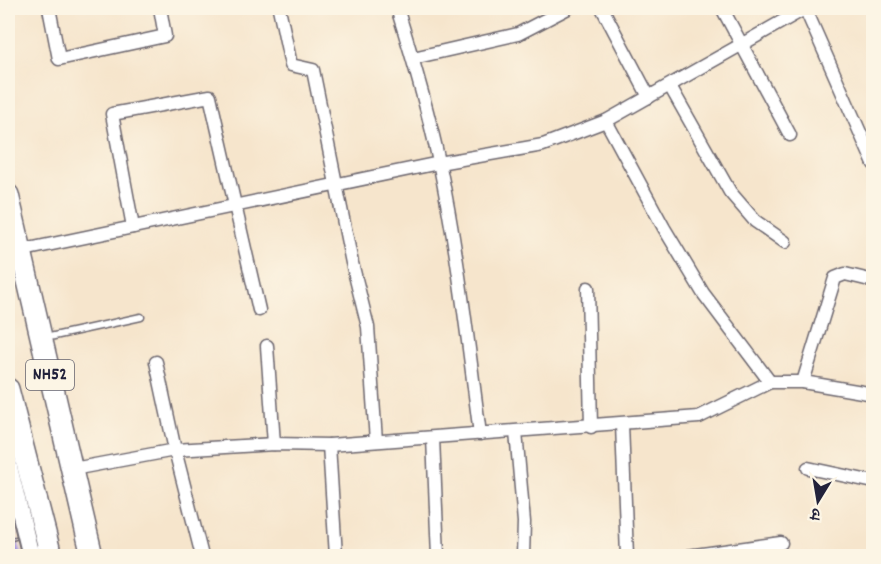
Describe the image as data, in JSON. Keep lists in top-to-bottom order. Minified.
{"streets":{"highway":["NH52"]},"north":"bottom"}
